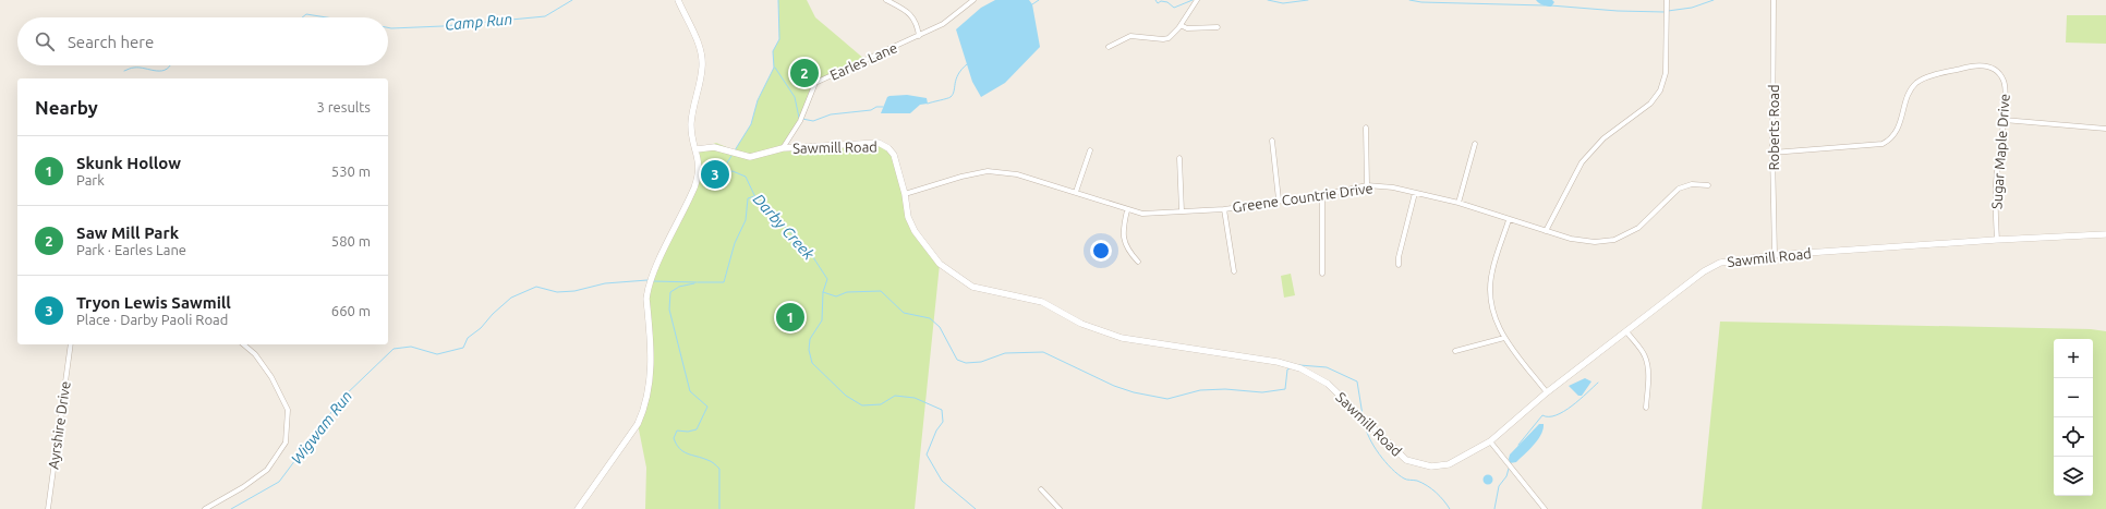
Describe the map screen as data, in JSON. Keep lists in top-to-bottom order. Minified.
{"streets":{"street":["Earles Lane","Roberts Road","Sawmill Road","Sugar Maple Drive","Greene Countrie Drive","Ayrshire Drive"]},"crossings":[["Earles Lane","Sawmill Road"],["Roberts Road","Sawmill Road"],["Roberts Road","Sugar Maple Drive"],["Sawmill Road","Sugar Maple Drive"],["Sawmill Road","Greene Countrie Drive"]],"water":["Camp Run","Darby Creek","Wigwam Run"],"page":{"search":"Search here","pins":["2","3","1"],"heading":["Nearby","3 results"],"list":[{"mark":"1","name":"Skunk Hollow","note":"Park","value":"530 m"},{"mark":"2","name":"Saw Mill Park","note":"Park · Earles Lane","value":"580 m"},{"mark":"3","name":"Tryon Lewis Sawmill","note":"Place · Darby Paoli Road","value":"660 m"}],"map_buttons":["+","−"]}}
